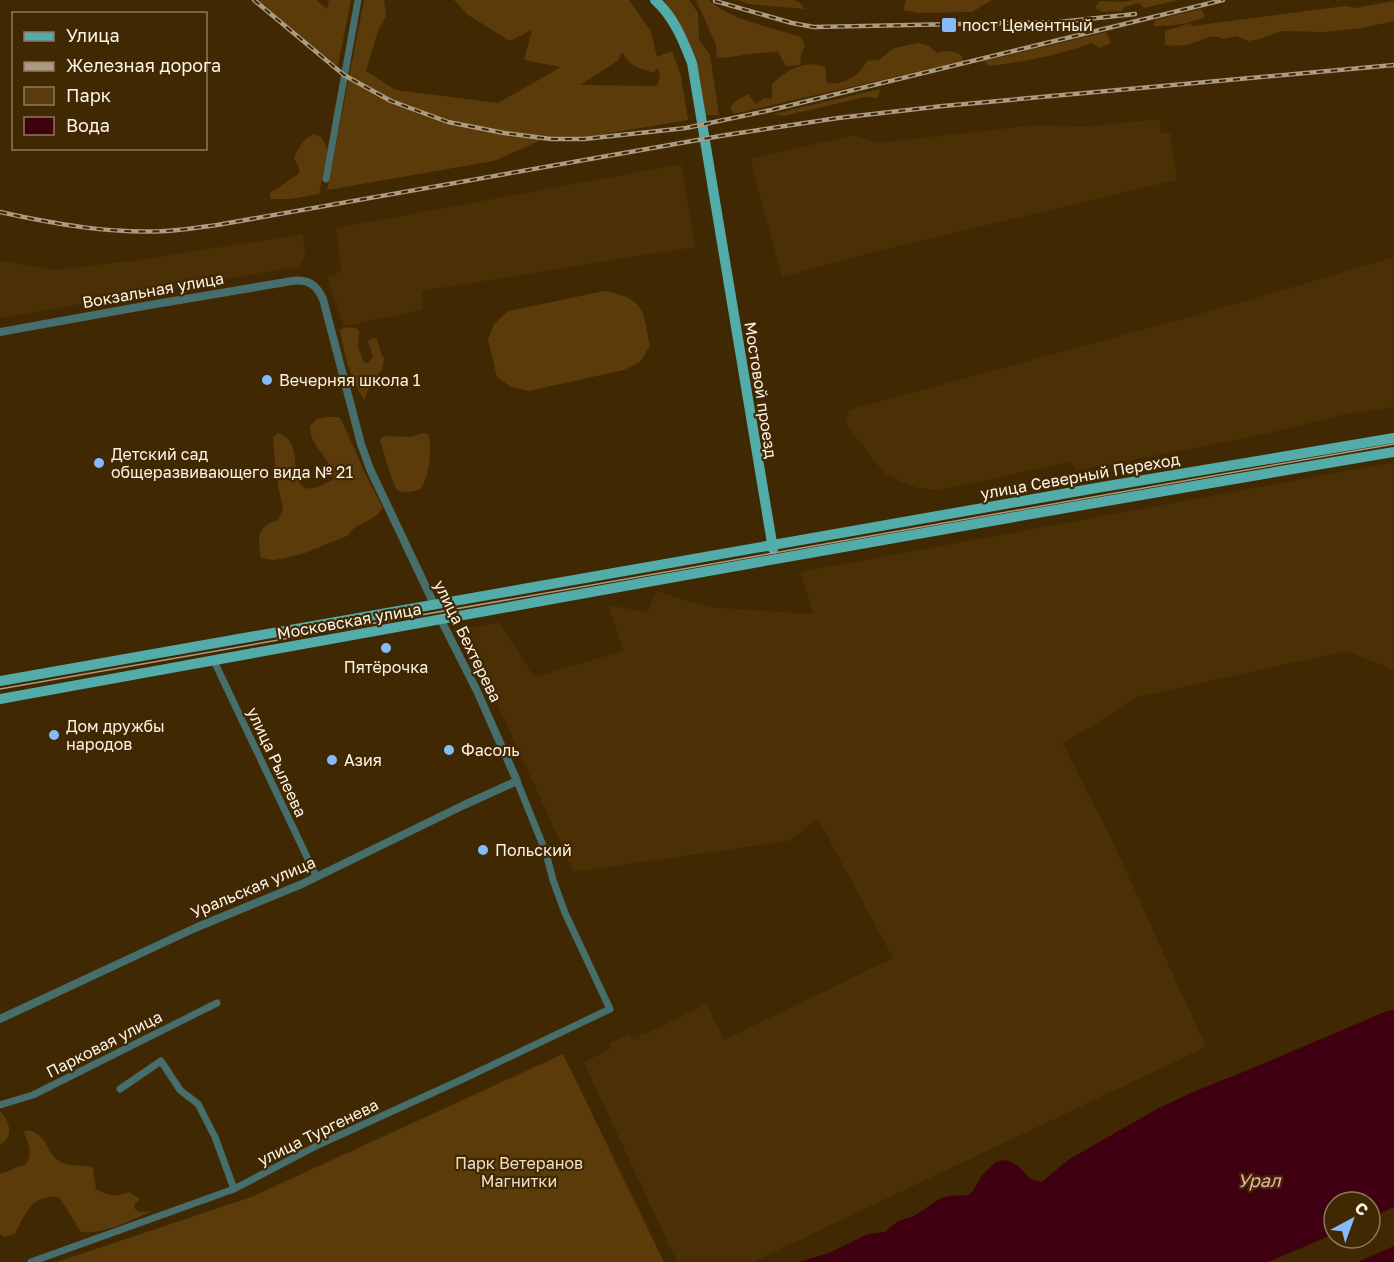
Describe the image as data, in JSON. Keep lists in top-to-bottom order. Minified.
{"streets":{"main road":["Мостовой проезд","улица Северный Переход","Московская улица","улица Бехтерева"],"street":["Вокзальная улица","улица Рылеева","Уральская улица","Парковая улица","улица Тургенева"]},"crossings":[["Вокзальная улица","улица Бехтерева"],["Мостовой проезд","улица Северный Переход"],["Мостовой проезд","Московская улица"],["улица Северный Переход","Московская улица"],["Московская улица","улица Бехтерева"],["Московская улица","улица Рылеева"],["улица Бехтерева","Уральская улица"],["улица Бехтерева","улица Тургенева"],["улица Рылеева","Уральская улица"]],"water":["Урал"],"parks":["Парк Ветеранов Магнитки"],"places":{"transit":["пост Цементный"],"other":["Вечерняя школа 1","Детский сад общеразвивающего вида № 21","Пятёрочка","Дом дружбы народов","Фасоль","Азия","Польский"]},"legend":["Улица","Железная дорога","Парк","Вода"],"north":"top right"}
